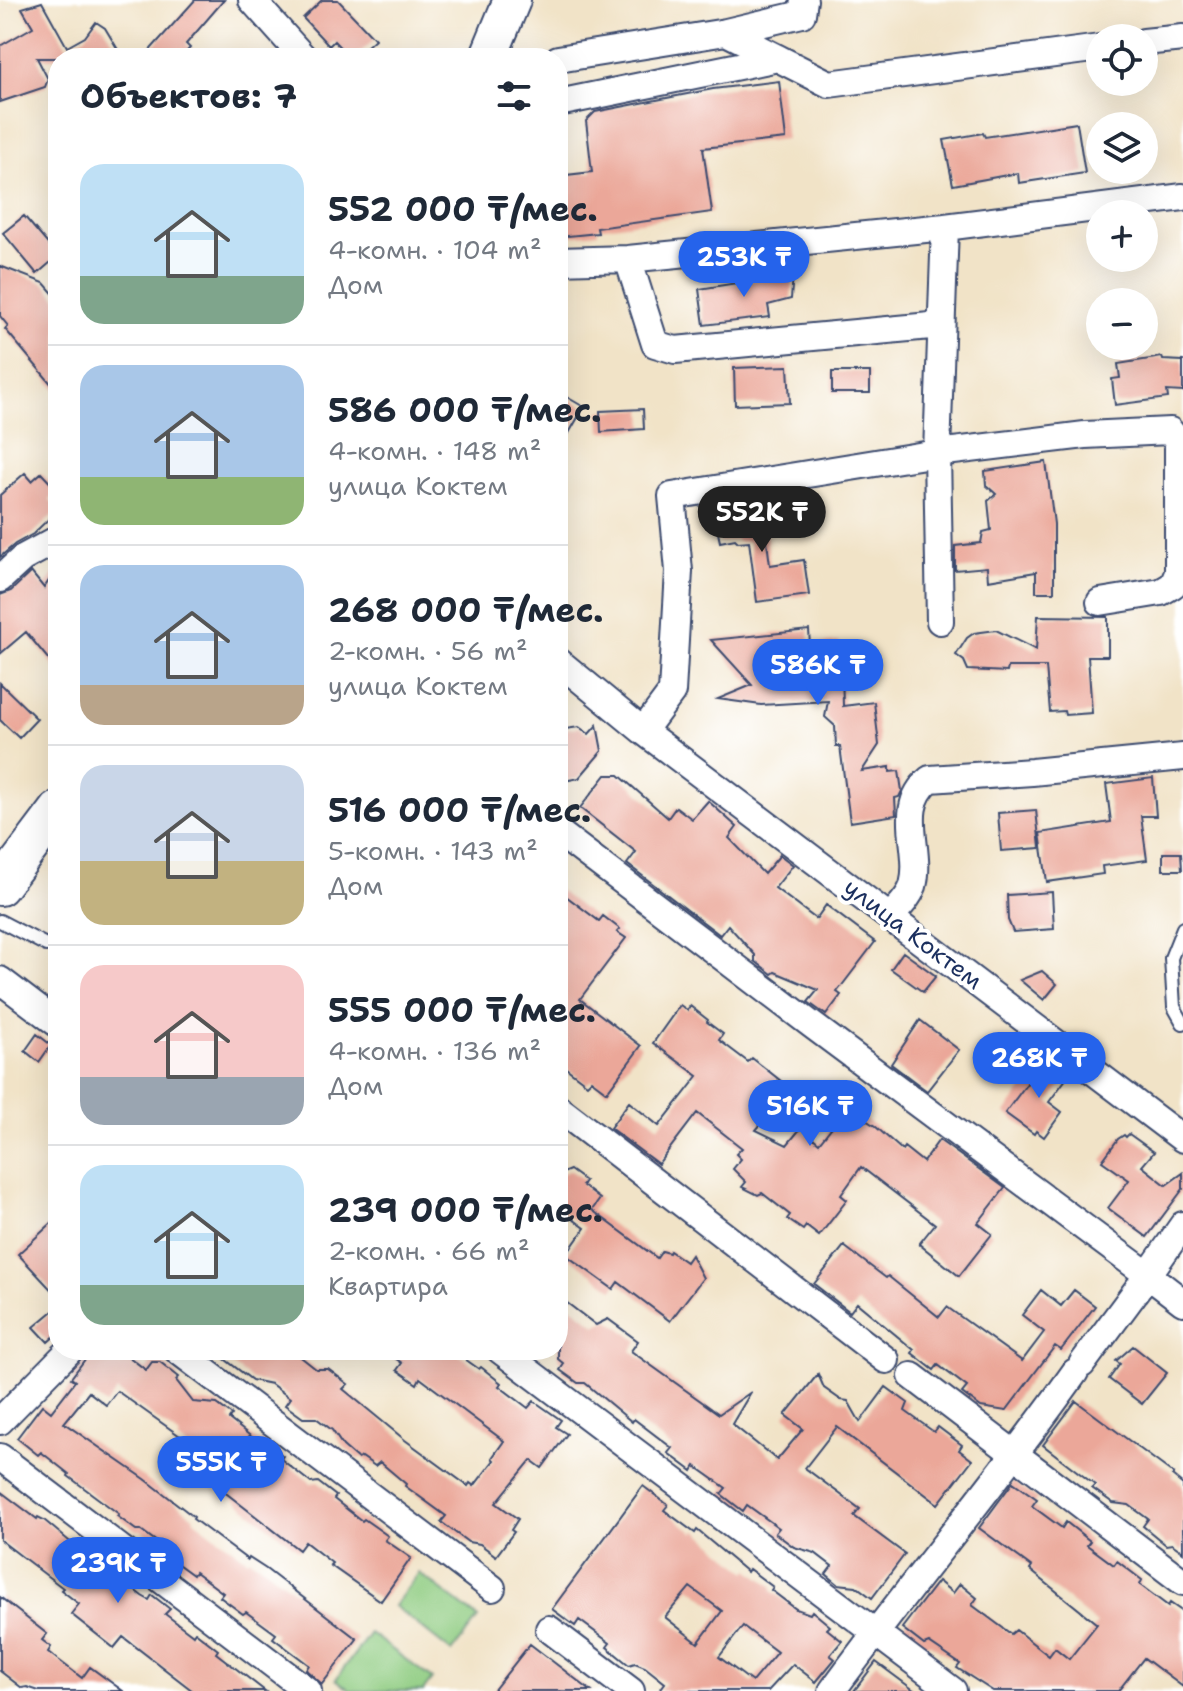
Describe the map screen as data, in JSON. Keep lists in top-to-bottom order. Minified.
{"streets":{"street":["улица Коктем"]},"page":{"map_buttons":["+","−"],"heading":"Объектов: 7","list":[{"name":"552 000 ₸/мес.","note":"4-комн. · 104 m² · Дом"},{"name":"586 000 ₸/мес.","note":"4-комн. · 148 m² · улица Коктем"},{"name":"268 000 ₸/мес.","note":"2-комн. · 56 m² · улица Коктем"},{"name":"516 000 ₸/мес.","note":"5-комн. · 143 m² · Дом"},{"name":"555 000 ₸/мес.","note":"4-комн. · 136 m² · Дом"},{"name":"239 000 ₸/мес.","note":"2-комн. · 66 m² · Квартира"}],"price":["253K ₸","552K ₸","586K ₸","268K ₸","516K ₸","555K ₸","239K ₸"]}}
